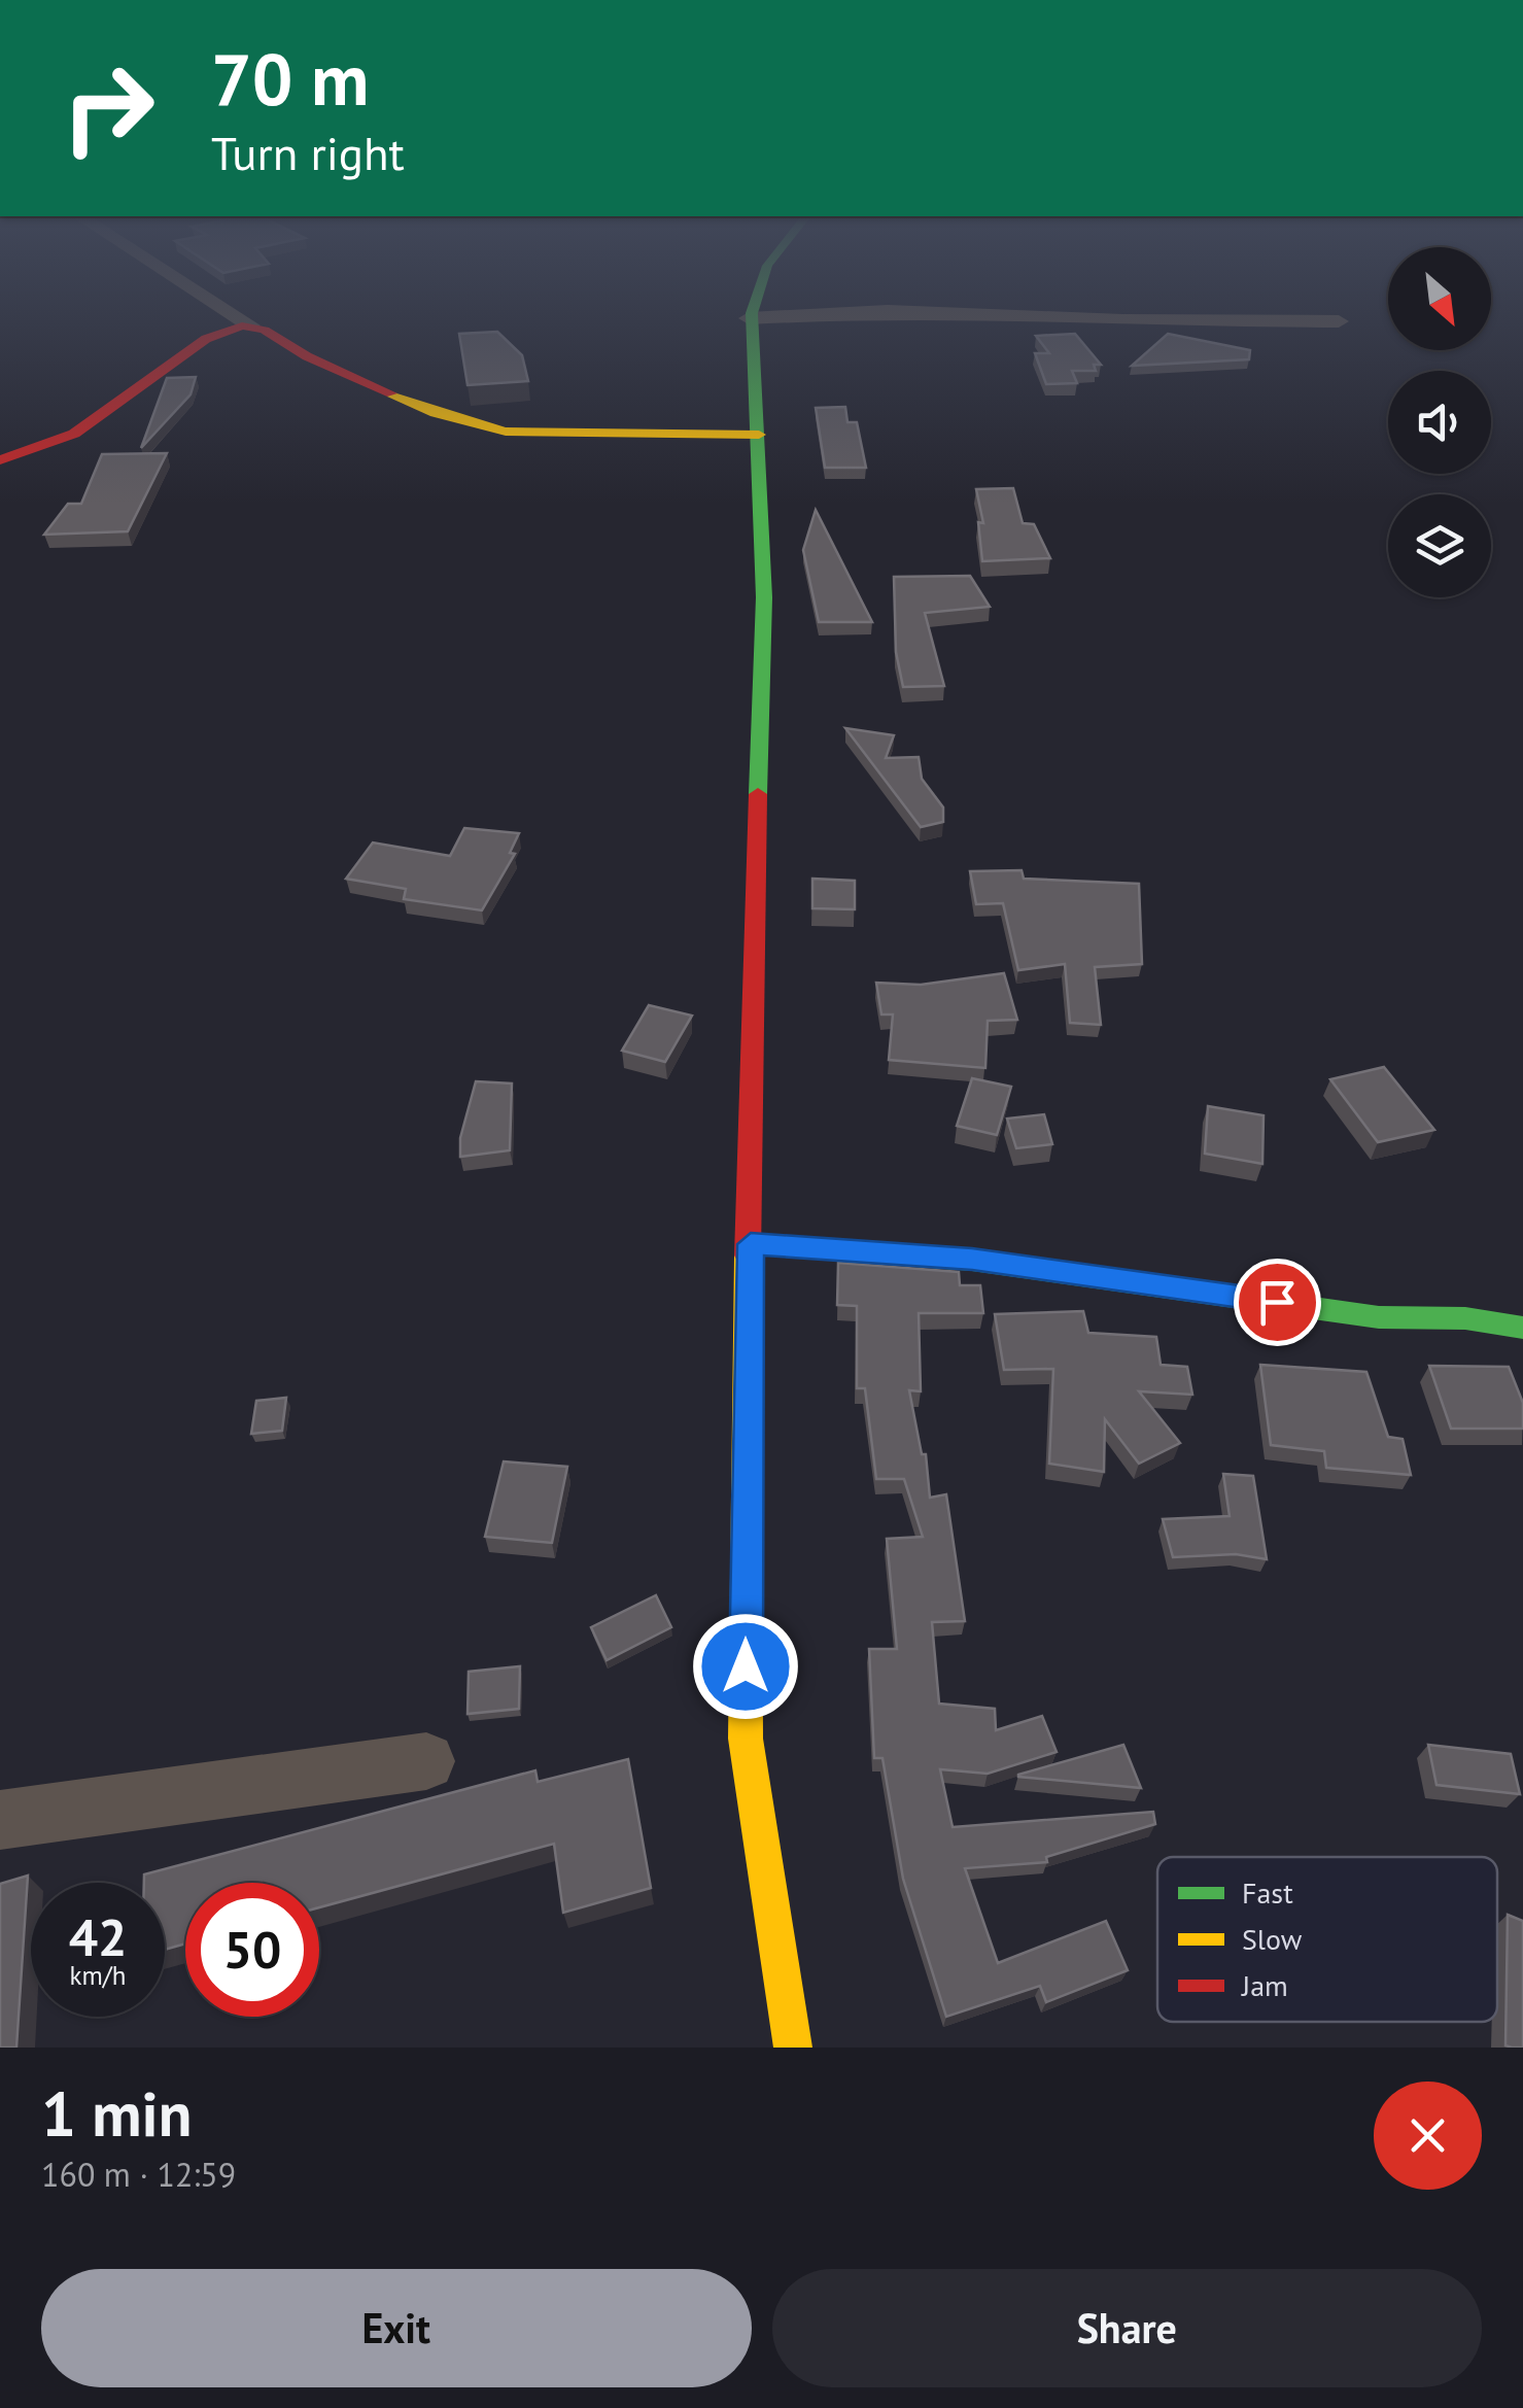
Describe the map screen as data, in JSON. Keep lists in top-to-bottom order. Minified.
{"legend":["Fast","Slow","Jam"],"north":"bottom right","page":{"turn":["70 m","Turn right"],"speed":"42 km/h","limit":"50","heading":["1 min","160 m · 12:59"],"buttons":["Exit","Share"]}}
